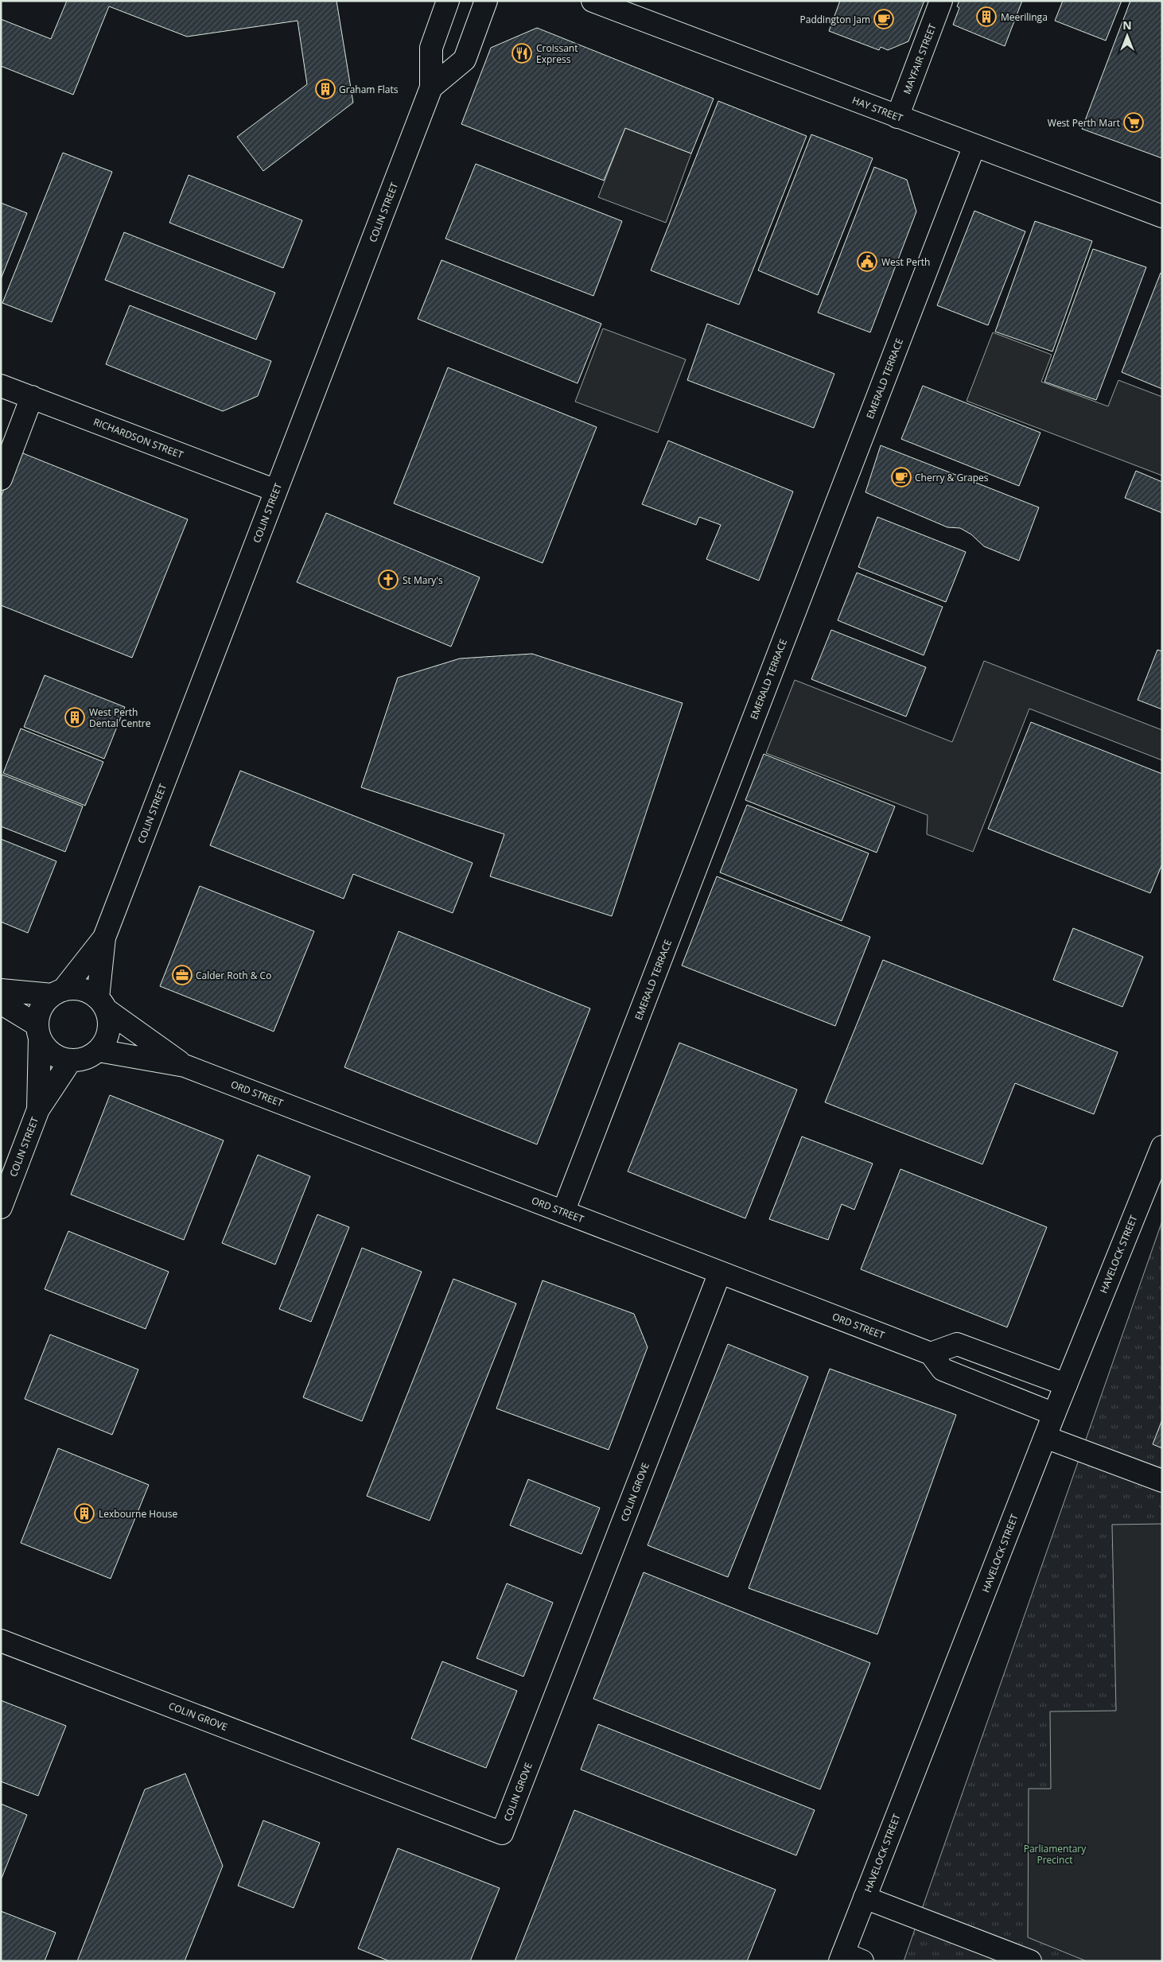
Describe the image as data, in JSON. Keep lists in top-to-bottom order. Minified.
{"streets":{"street":["MAYFAIR STREET","HAY STREET","COLIN STREET","EMERALD TERRACE","RICHARDSON STREET","ORD STREET","HAVELOCK STREET","COLIN GROVE"]},"crossings":[["MAYFAIR STREET","HAY STREET"],["HAY STREET","EMERALD TERRACE"],["COLIN STREET","RICHARDSON STREET"],["COLIN STREET","ORD STREET"],["EMERALD TERRACE","ORD STREET"],["ORD STREET","COLIN GROVE"]],"parks":["Parliamentary Precinct"],"places":{"building":["Meerilinga","Graham Flats","West Perth Dental Centre","Lexbourne House"],"cafe":["Paddington Jam","Cherry & Grapes"],"restaurant":["Croissant Express"],"supermarket":["West Perth Mart"],"public building":["West Perth"],"church":["St Mary's"],"office":["Calder Roth & Co"]},"north":"top"}
